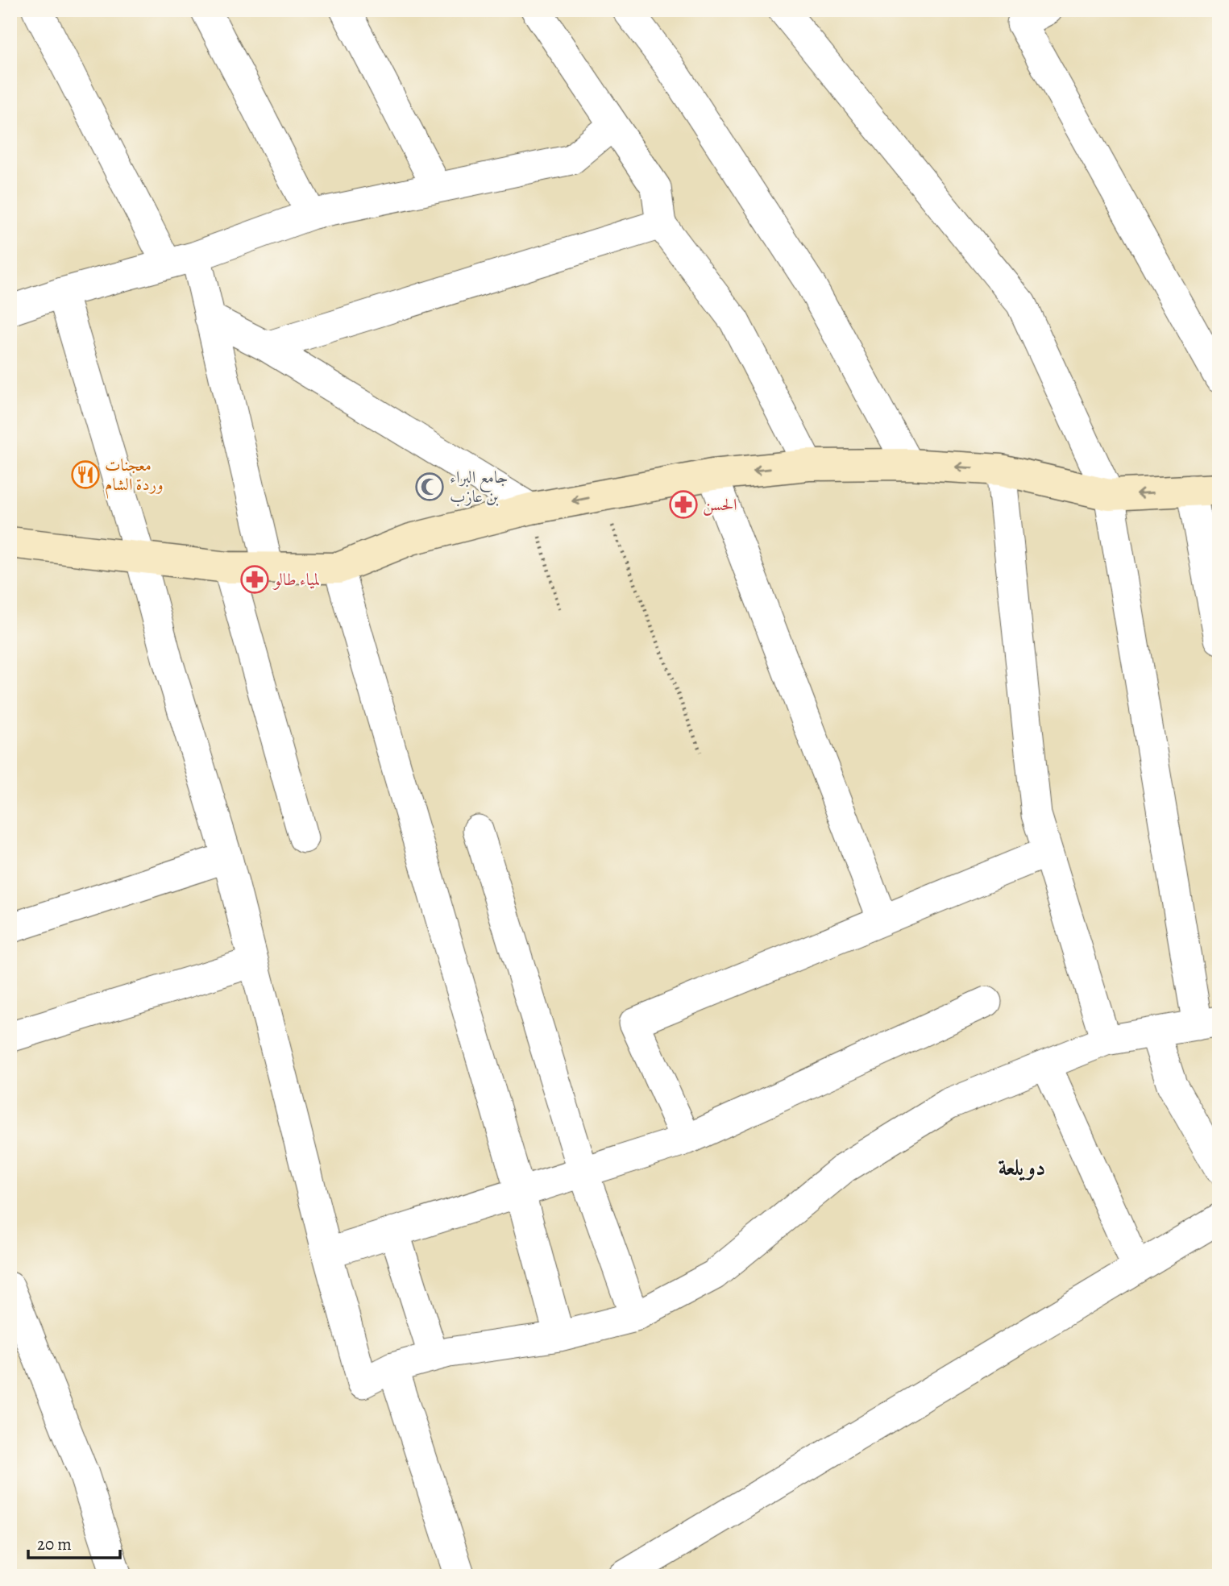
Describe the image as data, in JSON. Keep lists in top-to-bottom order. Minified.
{"districts":["دويلعة"],"places":{"restaurant":["معجنات وردة الشام"],"mosque":["جامع البراء بن عازب"],"pharmacy":["الحسن","لمياء طالو"]},"scale_bar":"20 m"}
